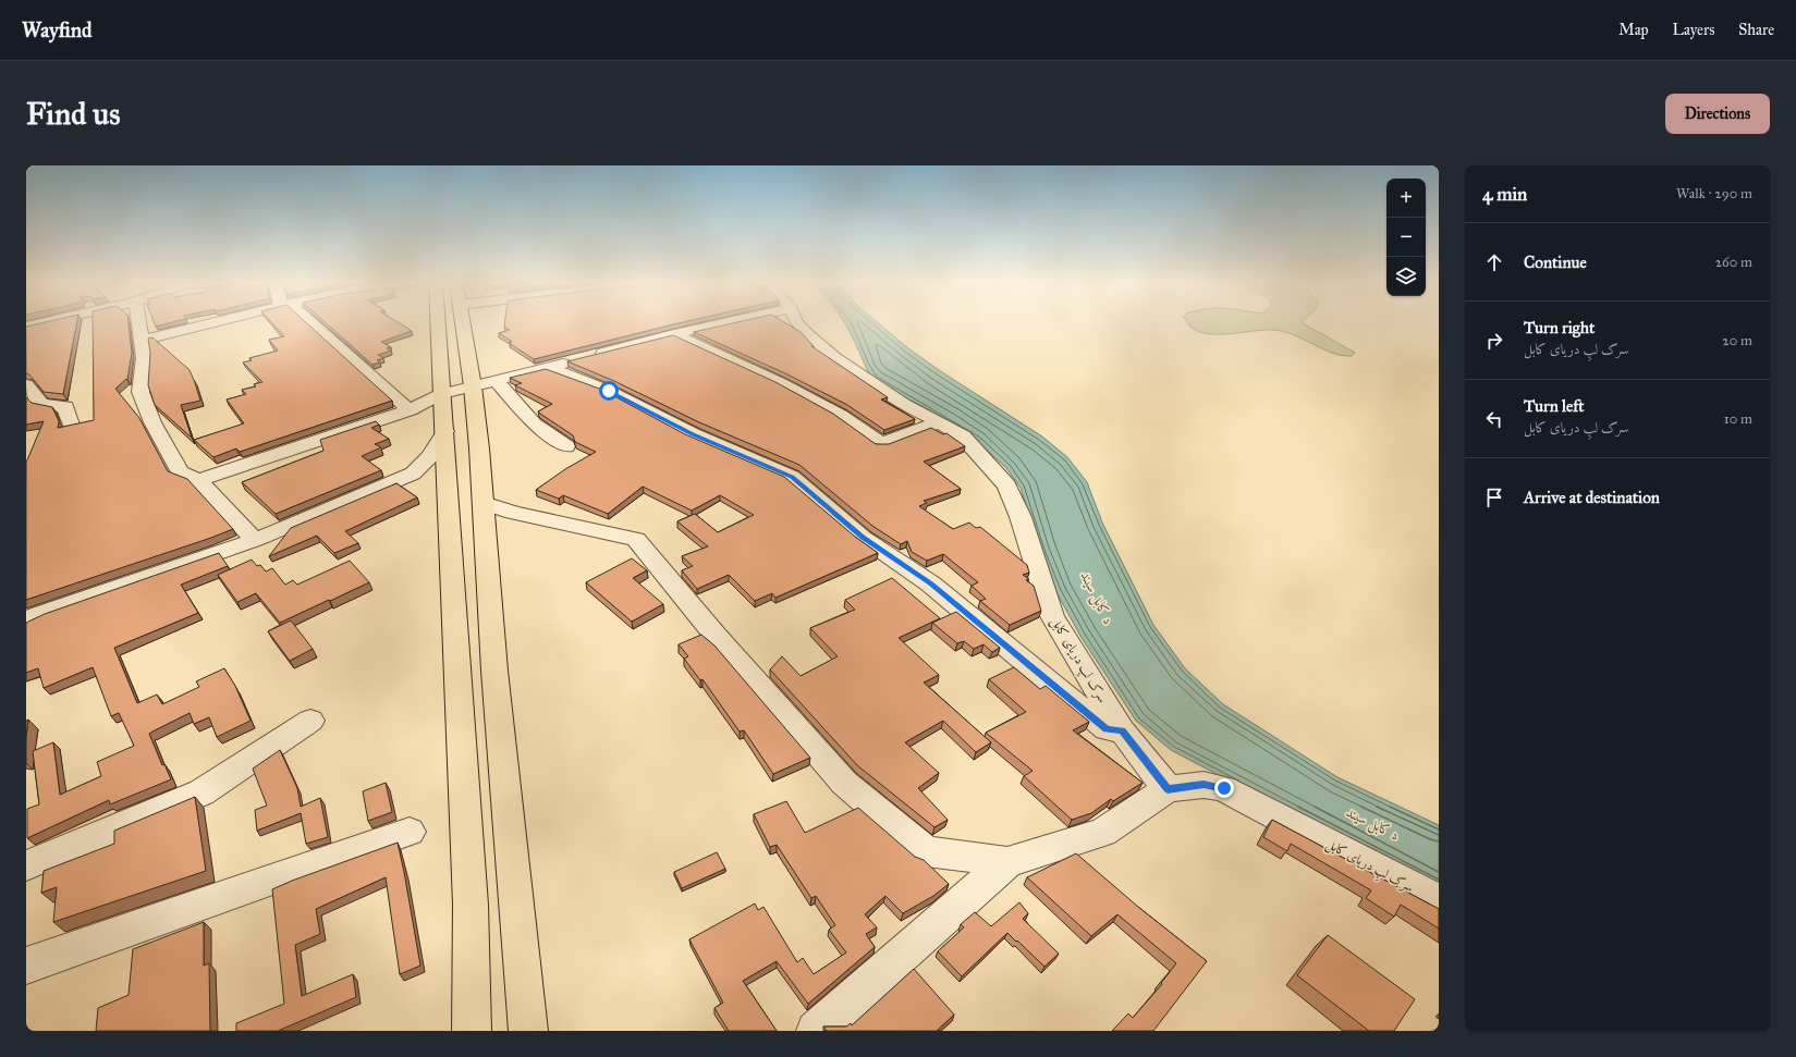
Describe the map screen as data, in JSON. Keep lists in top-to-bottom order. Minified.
{"streets":{"street":["سرک لبِ دریای کابل"]},"water":["د کابل سيند"],"page":{"header":"Wayfind","nav":["Map","Layers","Share"],"buttons":"Directions","title":"Find us","heading":["4 min","Walk · 290 m"],"map_buttons":["+","−"],"list":[["Continue","260 m"],["Turn right","سرک لبِ دریای کابل","20 m"],["Turn left","سرک لبِ دریای کابل","10 m"],"Arrive at destination"]}}
